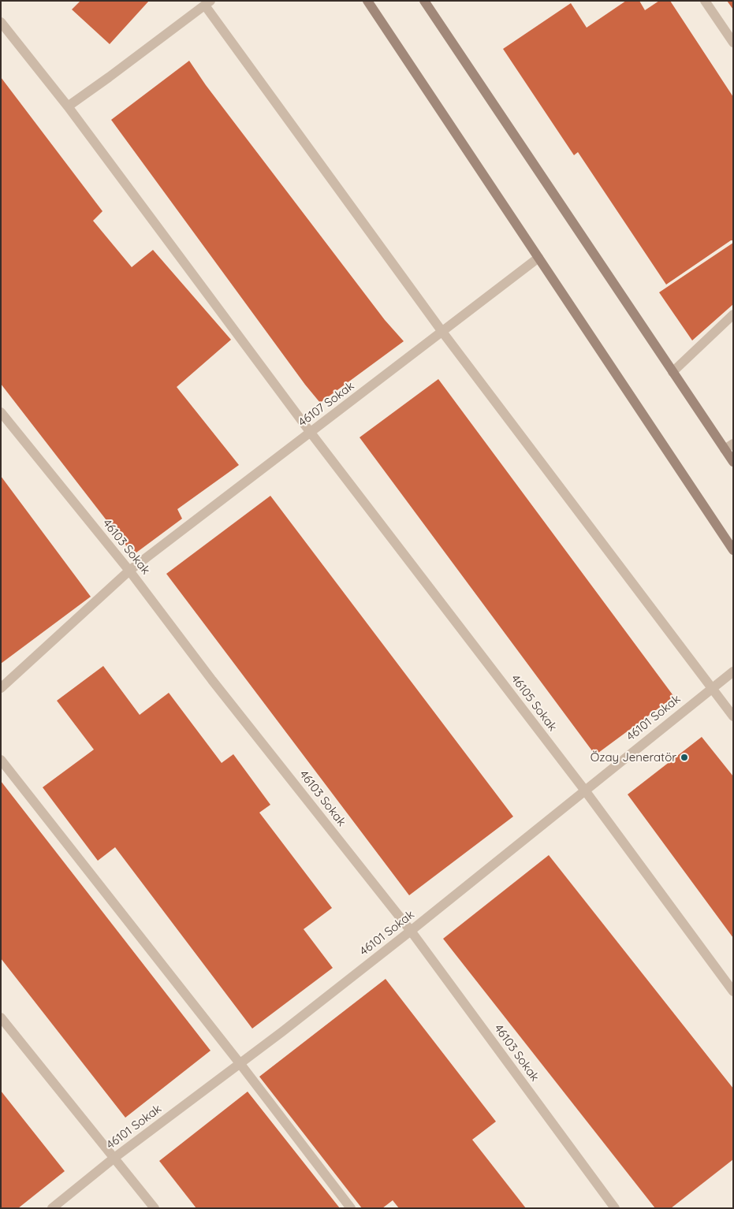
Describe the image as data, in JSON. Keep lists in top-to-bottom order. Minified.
{"streets":{"street":["46107 Sokak","46103 Sokak","46105 Sokak","46101 Sokak"]},"crossings":[["46107 Sokak","46103 Sokak"],["46107 Sokak","46105 Sokak"],["46103 Sokak","46101 Sokak"],["46105 Sokak","46101 Sokak"]],"places":["Özay Jeneratör"]}
